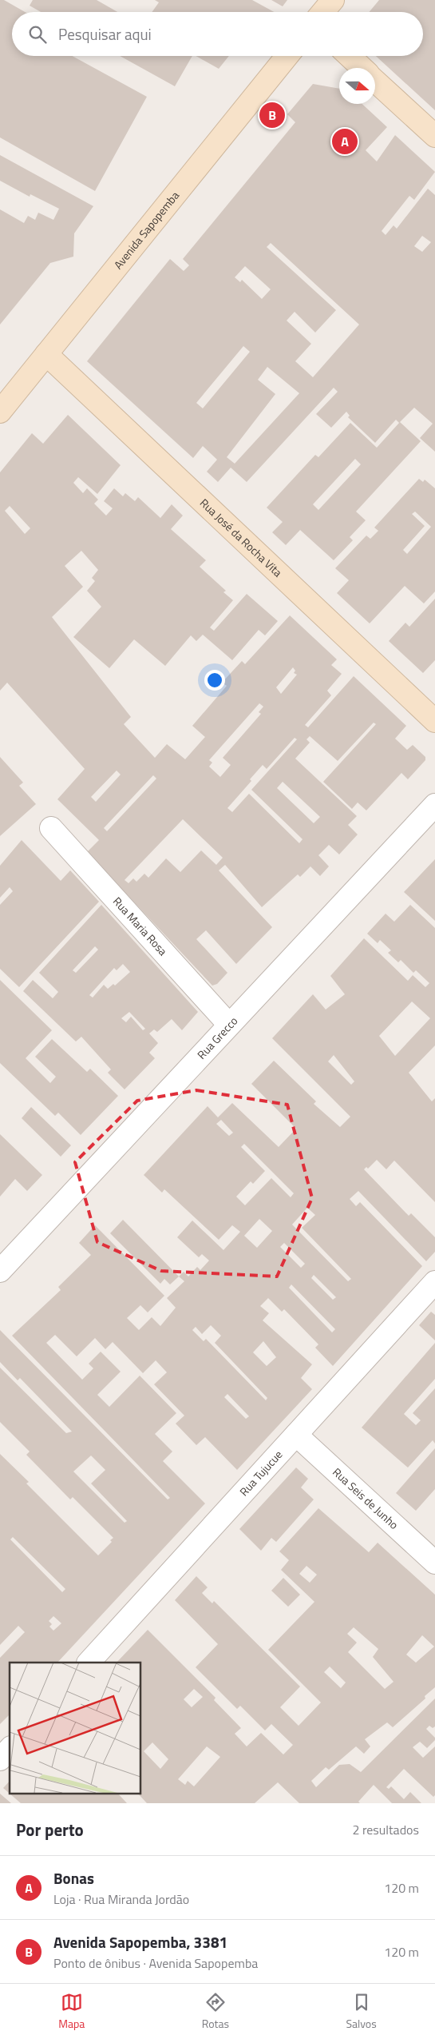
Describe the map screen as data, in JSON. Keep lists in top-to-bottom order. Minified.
{"streets":{"street":["Avenida Sapopemba","Rua José da Rocha Vita","Rua Maria Rosa","Rua Grecco","Rua Tujucue","Rua Seis de Junho"]},"crossings":[["Avenida Sapopemba","Rua José da Rocha Vita"],["Rua Maria Rosa","Rua Grecco"],["Rua Tujucue","Rua Seis de Junho"]],"north":"right","page":{"search":"Pesquisar aqui","pins":["B","A"],"heading":["Por perto","2 resultados"],"list":[{"mark":"A","name":"Bonas","note":"Loja · Rua Miranda Jordão","value":"120 m"},{"mark":"B","name":"Avenida Sapopemba, 3381","note":"Ponto de ônibus · Avenida Sapopemba","value":"120 m"}],"nav":["Mapa","Rotas","Salvos"]}}
